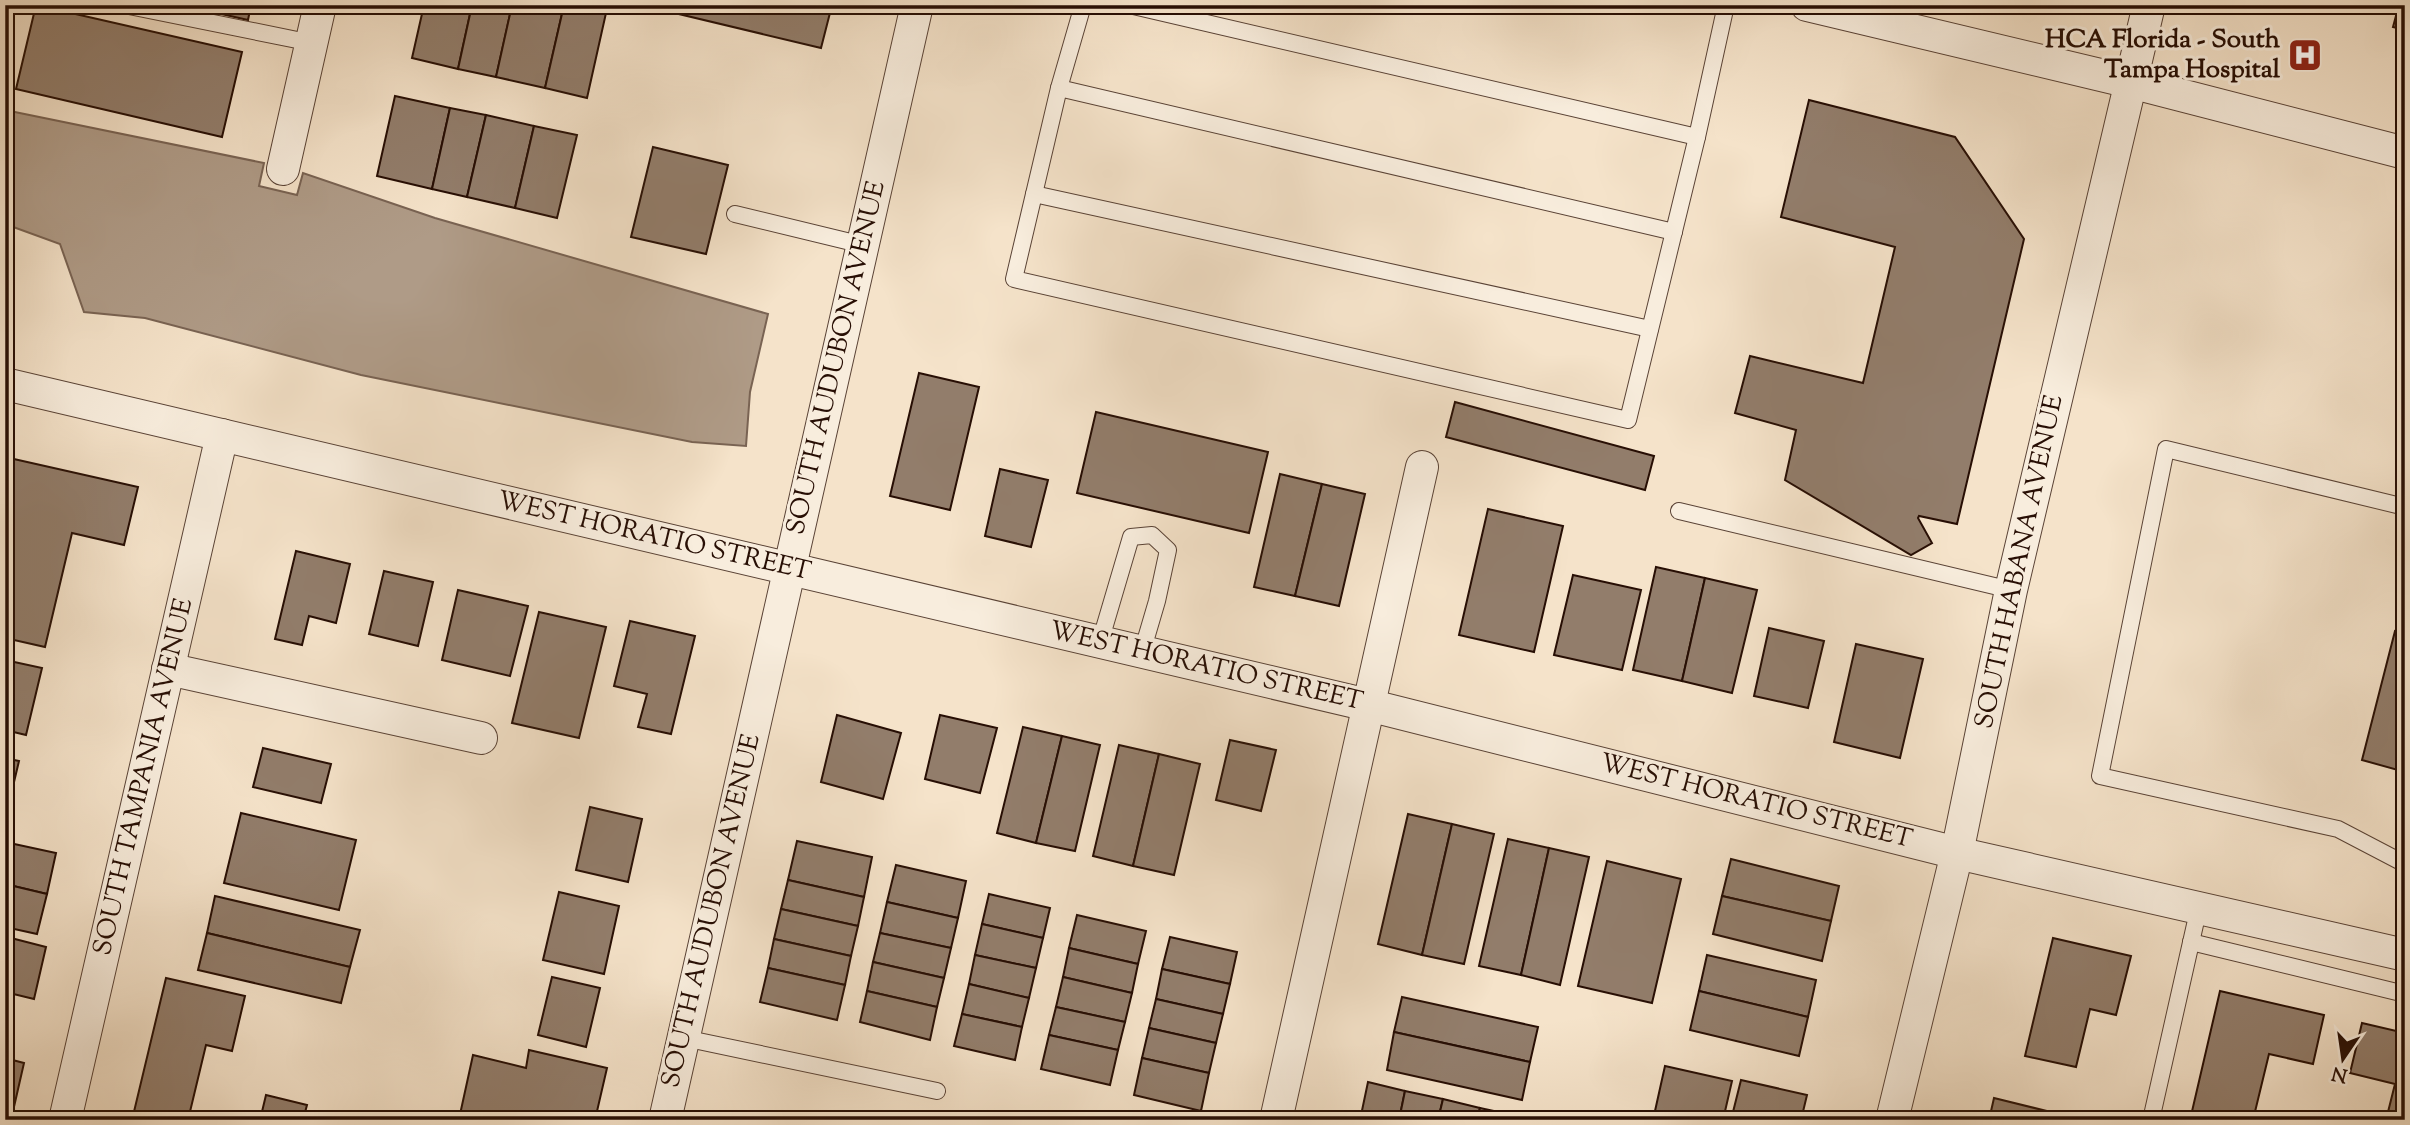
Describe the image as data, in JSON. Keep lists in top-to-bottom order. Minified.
{"streets":{"street":["SOUTH AUDUBON AVENUE","WEST HORATIO STREET","SOUTH HABANA AVENUE","SOUTH TAMPANIA AVENUE"]},"crossings":[["SOUTH AUDUBON AVENUE","WEST HORATIO STREET"],["WEST HORATIO STREET","SOUTH HABANA AVENUE"],["WEST HORATIO STREET","SOUTH TAMPANIA AVENUE"]],"places":{"hospital":["HCA Florida - South Tampa Hospital"]},"north":"bottom"}
